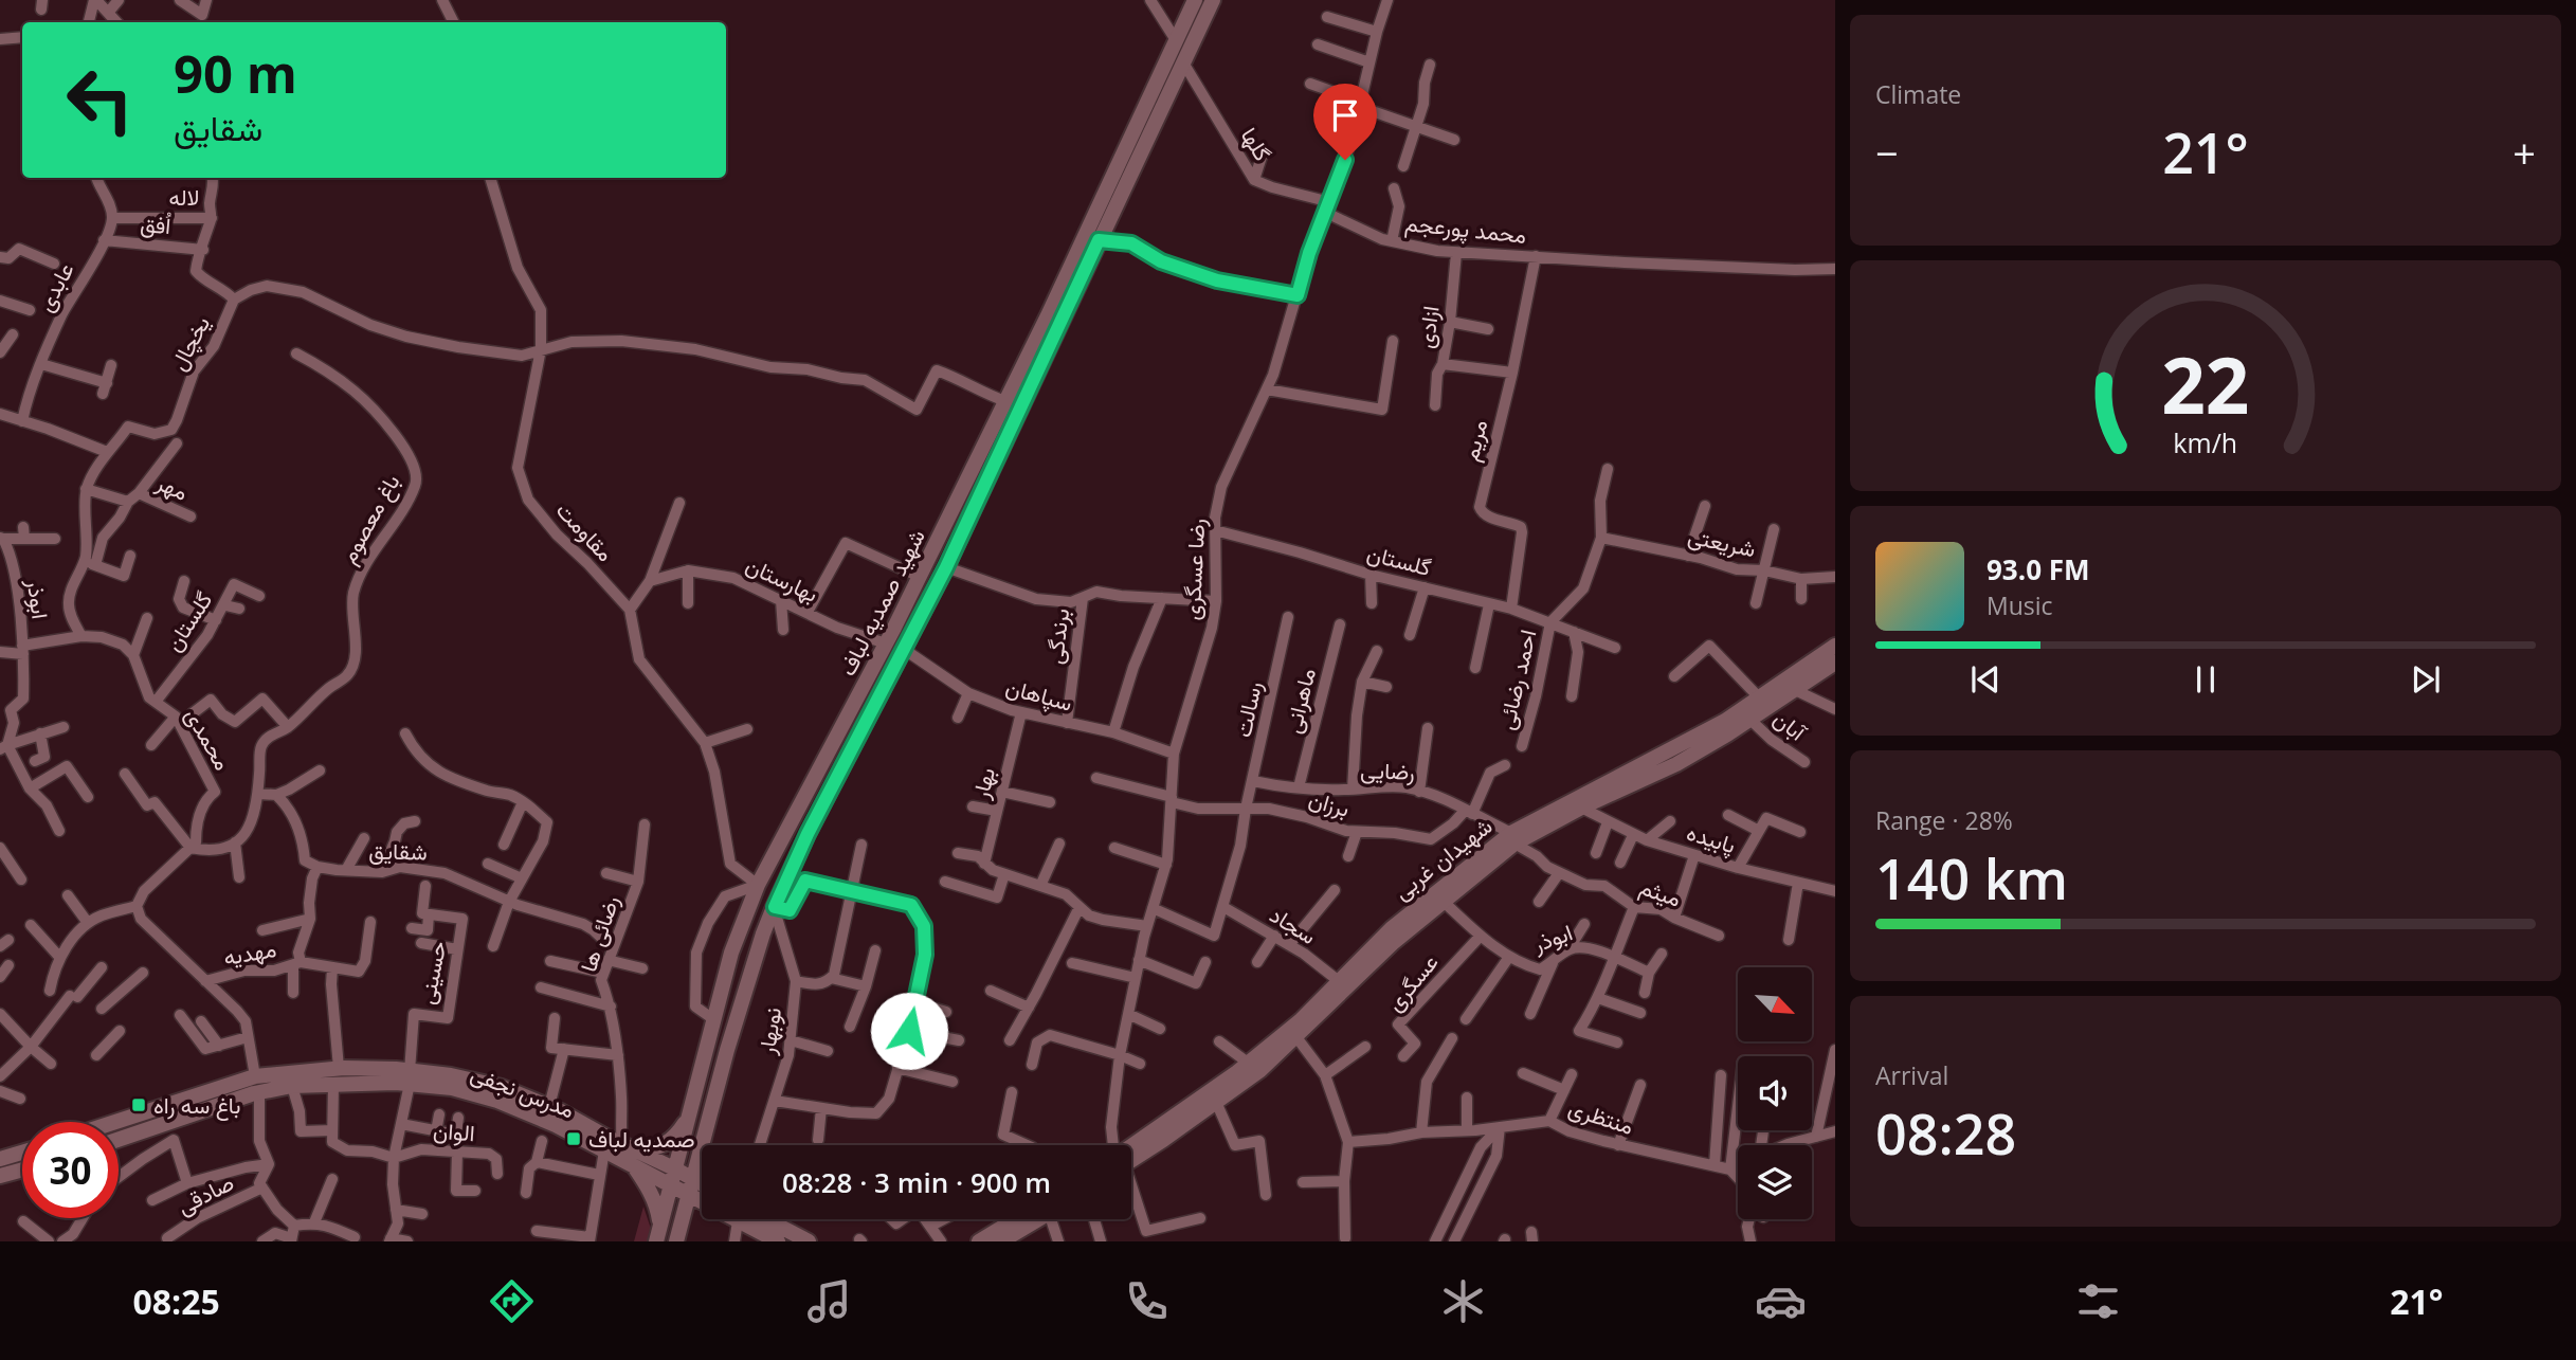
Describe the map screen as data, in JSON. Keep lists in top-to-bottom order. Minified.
{"streets":{"main road":["شهید صمدیه لباف","شهیدان غربی","مدرس نجفی"],"street":["گلها","لاله","اُفق","محمد پورعجم","عابدی","ازادی","یخچال","مریم","مهر","باغ معصوم","مقاومت","شریعتی","گلستان","رضا عسگری","بهارستان","ابوذر","برندگی","احمد رضائی","سپاهان","ماهرانی","رسالت","آبان","محمدی","رضایی","بهار","برزان","پابیده","شقایق","میثم","سجاد","رضائی ها","مهدیه","حسینی","عسگری","نوبهار","منتظری","الوان","صادقی"]},"crossings":[["گلها","رضا عسگری"],["گلها","شهید صمدیه لباف"],["لاله","عابدی"],["لاله","یخچال"],["اُفق","عابدی"],["اُفق","یخچال"],["محمد پورعجم","ازادی"],["محمد پورعجم","مریم"],["محمد پورعجم","رضا عسگری"],["مریم","گلستان"],["مقاومت","شهید صمدیه لباف"],["گلستان","رضا عسگری"],["گلستان","احمد رضائی"],["گلستان","محمدی"],["رضا عسگری","سپاهان"],["رضا عسگری","رسالت"],["رضا عسگری","برزان"],["بهارستان","شهید صمدیه لباف"],["ابوذر","شهیدان غربی"],["ابوذر","عسگری"],["شهید صمدیه لباف","سپاهان"],["شهید صمدیه لباف","نوبهار"],["شهید صمدیه لباف","مدرس نجفی"],["برندگی","سپاهان"],["سپاهان","بهار"],["ماهرانی","رضایی"],["رسالت","رضایی"],["رسالت","برزان"],["رسالت","سجاد"],["آبان","شهیدان غربی"],["رضایی","برزان"],["رضایی","شهیدان غربی"],["رضایی","میثم"],["پابیده","شهیدان غربی"],["شقایق","رضائی ها"],["شهیدان غربی","میثم"],["شهیدان غربی","سجاد"],["رضائی ها","مدرس نجفی"],["حسینی","مدرس نجفی"],["حسینی","الوان"]],"places":{"transit":["باغ سه راه","صمدیه لباف"]},"north":"bottom right","page":{"tile":["Climate",["Range · 28%","140 km"],["Arrival","08:28"]],"turn":["90 m","شقایق"],"heat":["−","21°","+"],"song":["93.0 FM","Music"],"limit":"30","trip":"08:28 · 3 min · 900 m","tabs":["08:25","21°"],"gauge":["22","km/h"]}}
